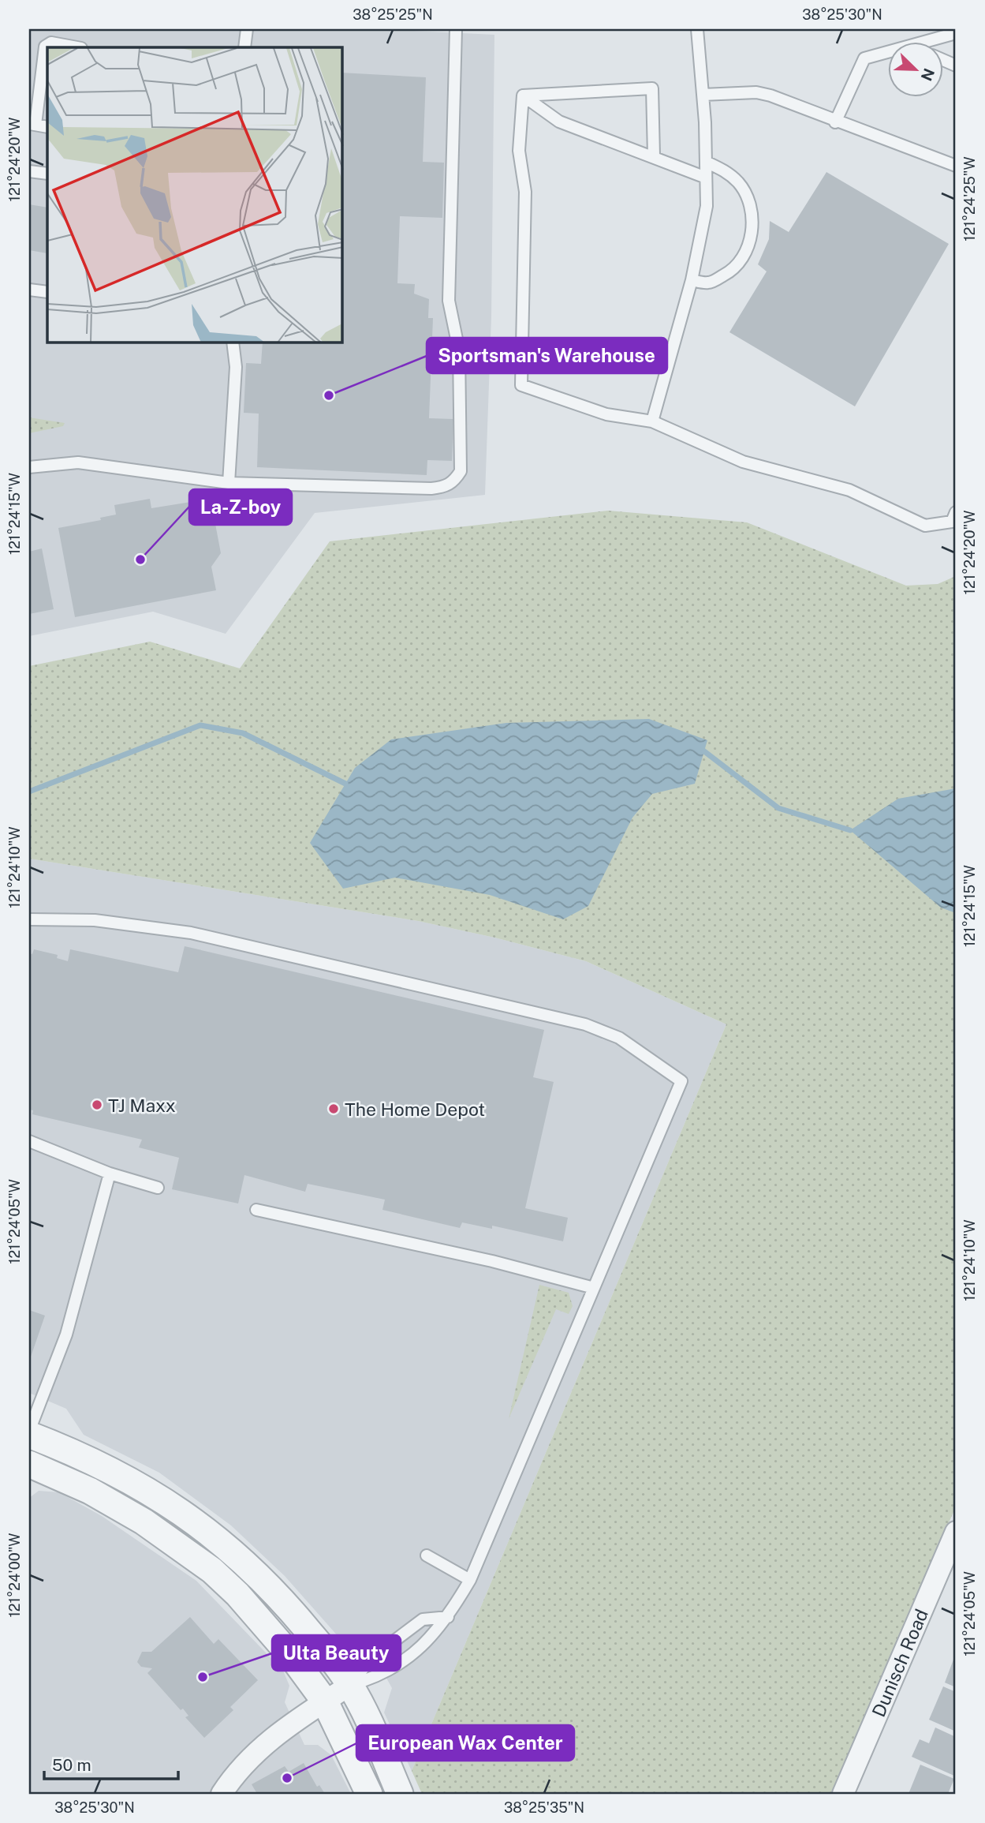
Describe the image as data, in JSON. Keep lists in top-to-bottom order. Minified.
{"streets":{"street":["Dunisch Road"]},"places":["Sportsman's Warehouse","La-Z-boy","TJ Maxx","The Home Depot","Ulta Beauty","European Wax Center"],"scale_bar":"50 m","north":"bottom right","coordinates":["38°25'25\"N","38°25'30\"N","121°24'20\"W","121°24'25\"W","121°24'15\"W","121°24'10\"W","121°24'05\"W","121°24'00\"W","38°25'35\"N"]}
